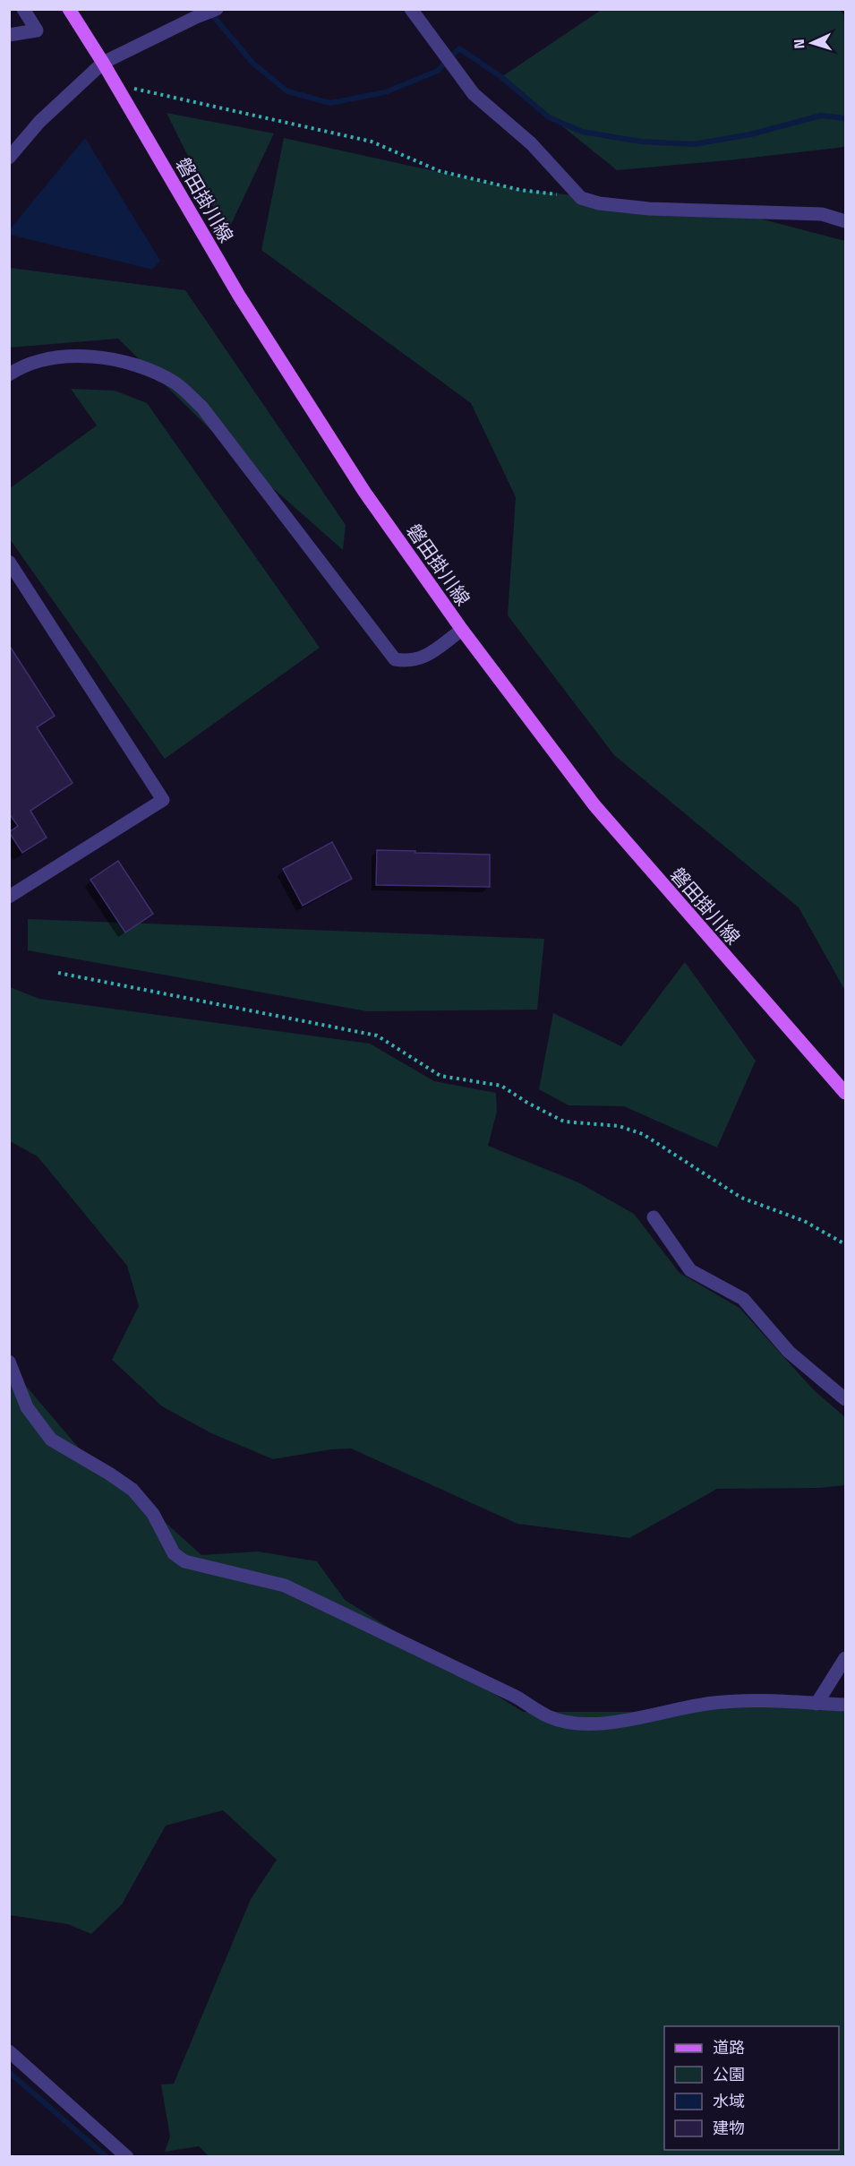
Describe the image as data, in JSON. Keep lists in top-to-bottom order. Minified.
{"streets":{"main road":["磐田掛川線"]},"legend":["道路","公園","水域","建物"],"north":"left"}
